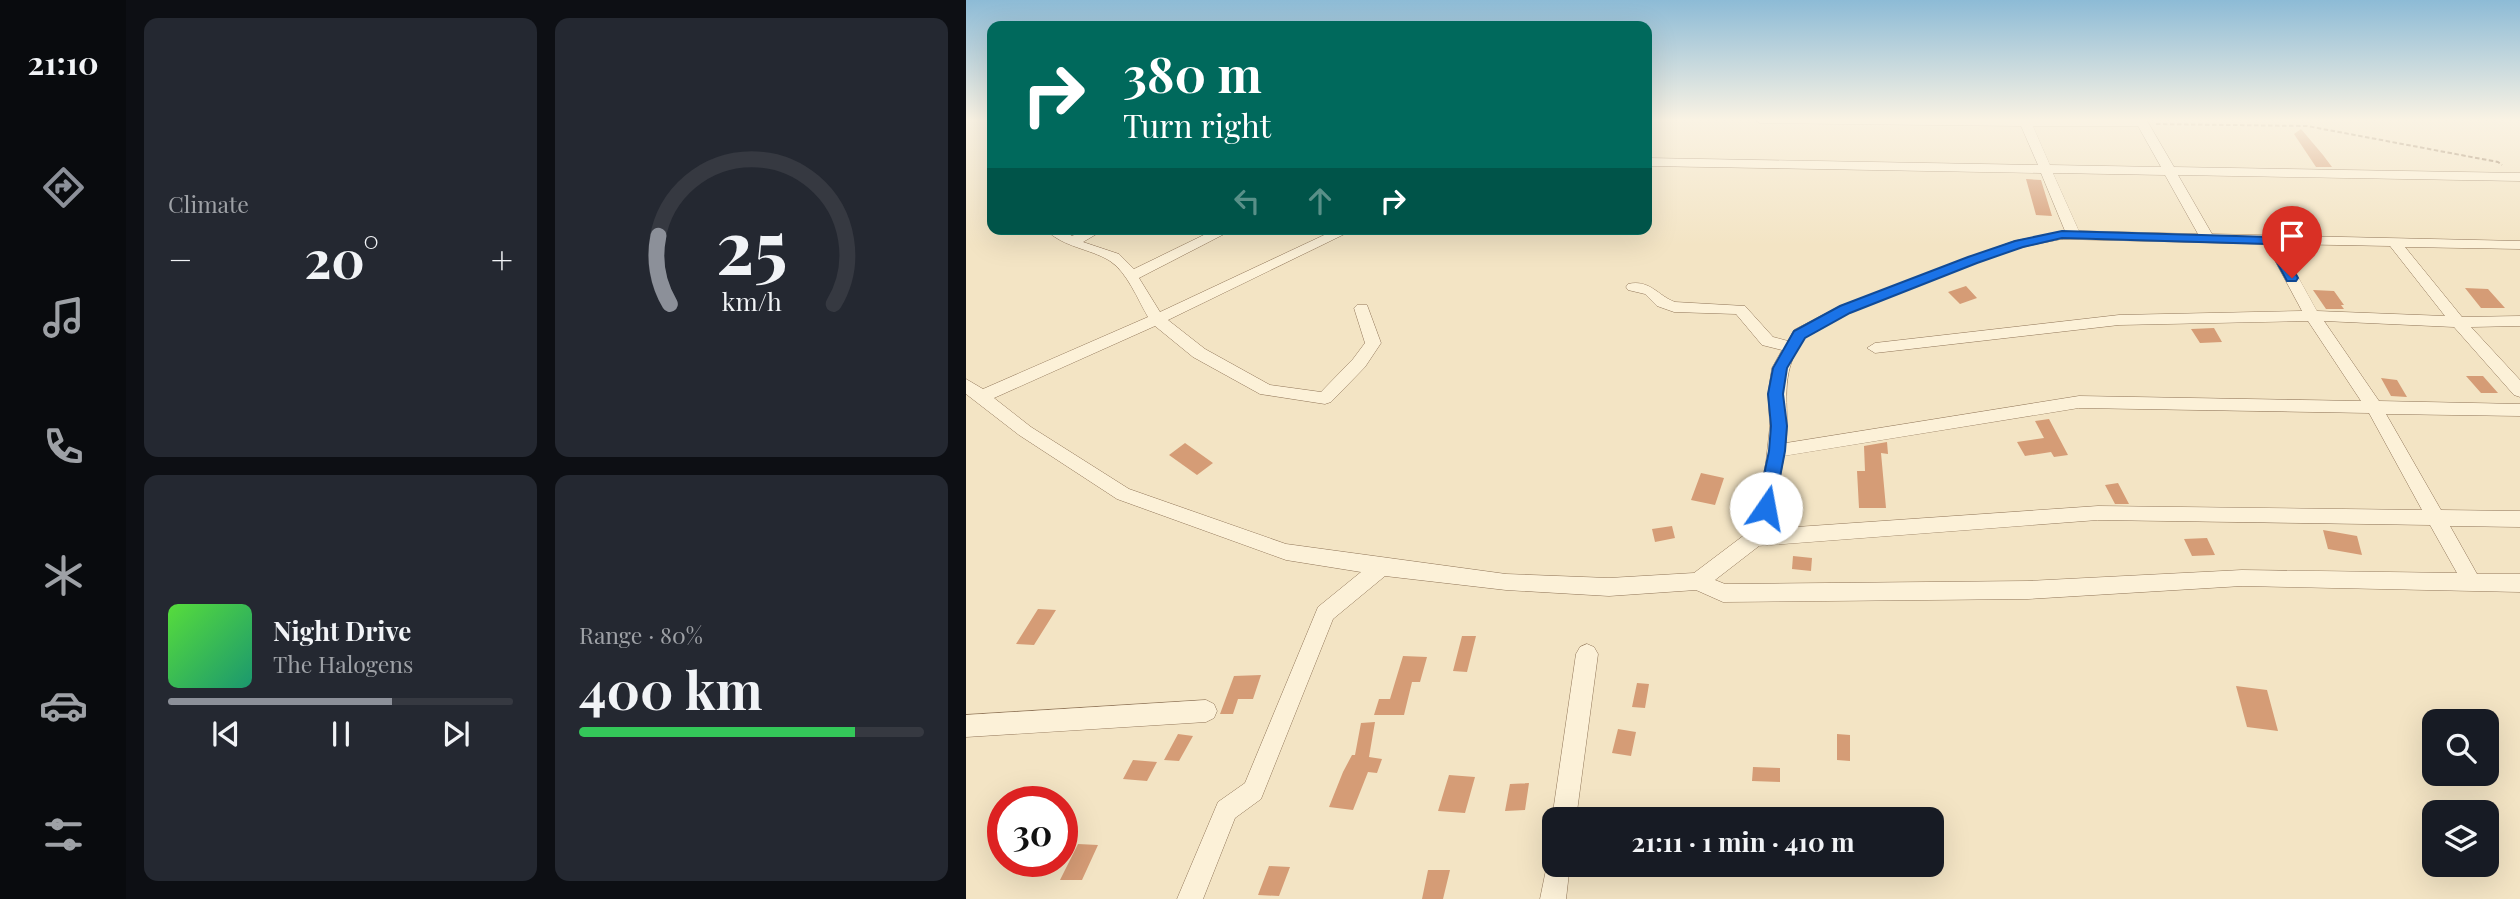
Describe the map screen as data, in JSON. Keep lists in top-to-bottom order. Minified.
{"page":{"tabs":"21:10","tile":["Climate",["Range · 80%","400 km"]],"turn":["380 m","Turn right"],"heat":["−","20°","+"],"song":["Night Drive","The Halogens"],"limit":"30","trip":"21:11 · 1 min · 410 m","gauge":["25","km/h"]}}
